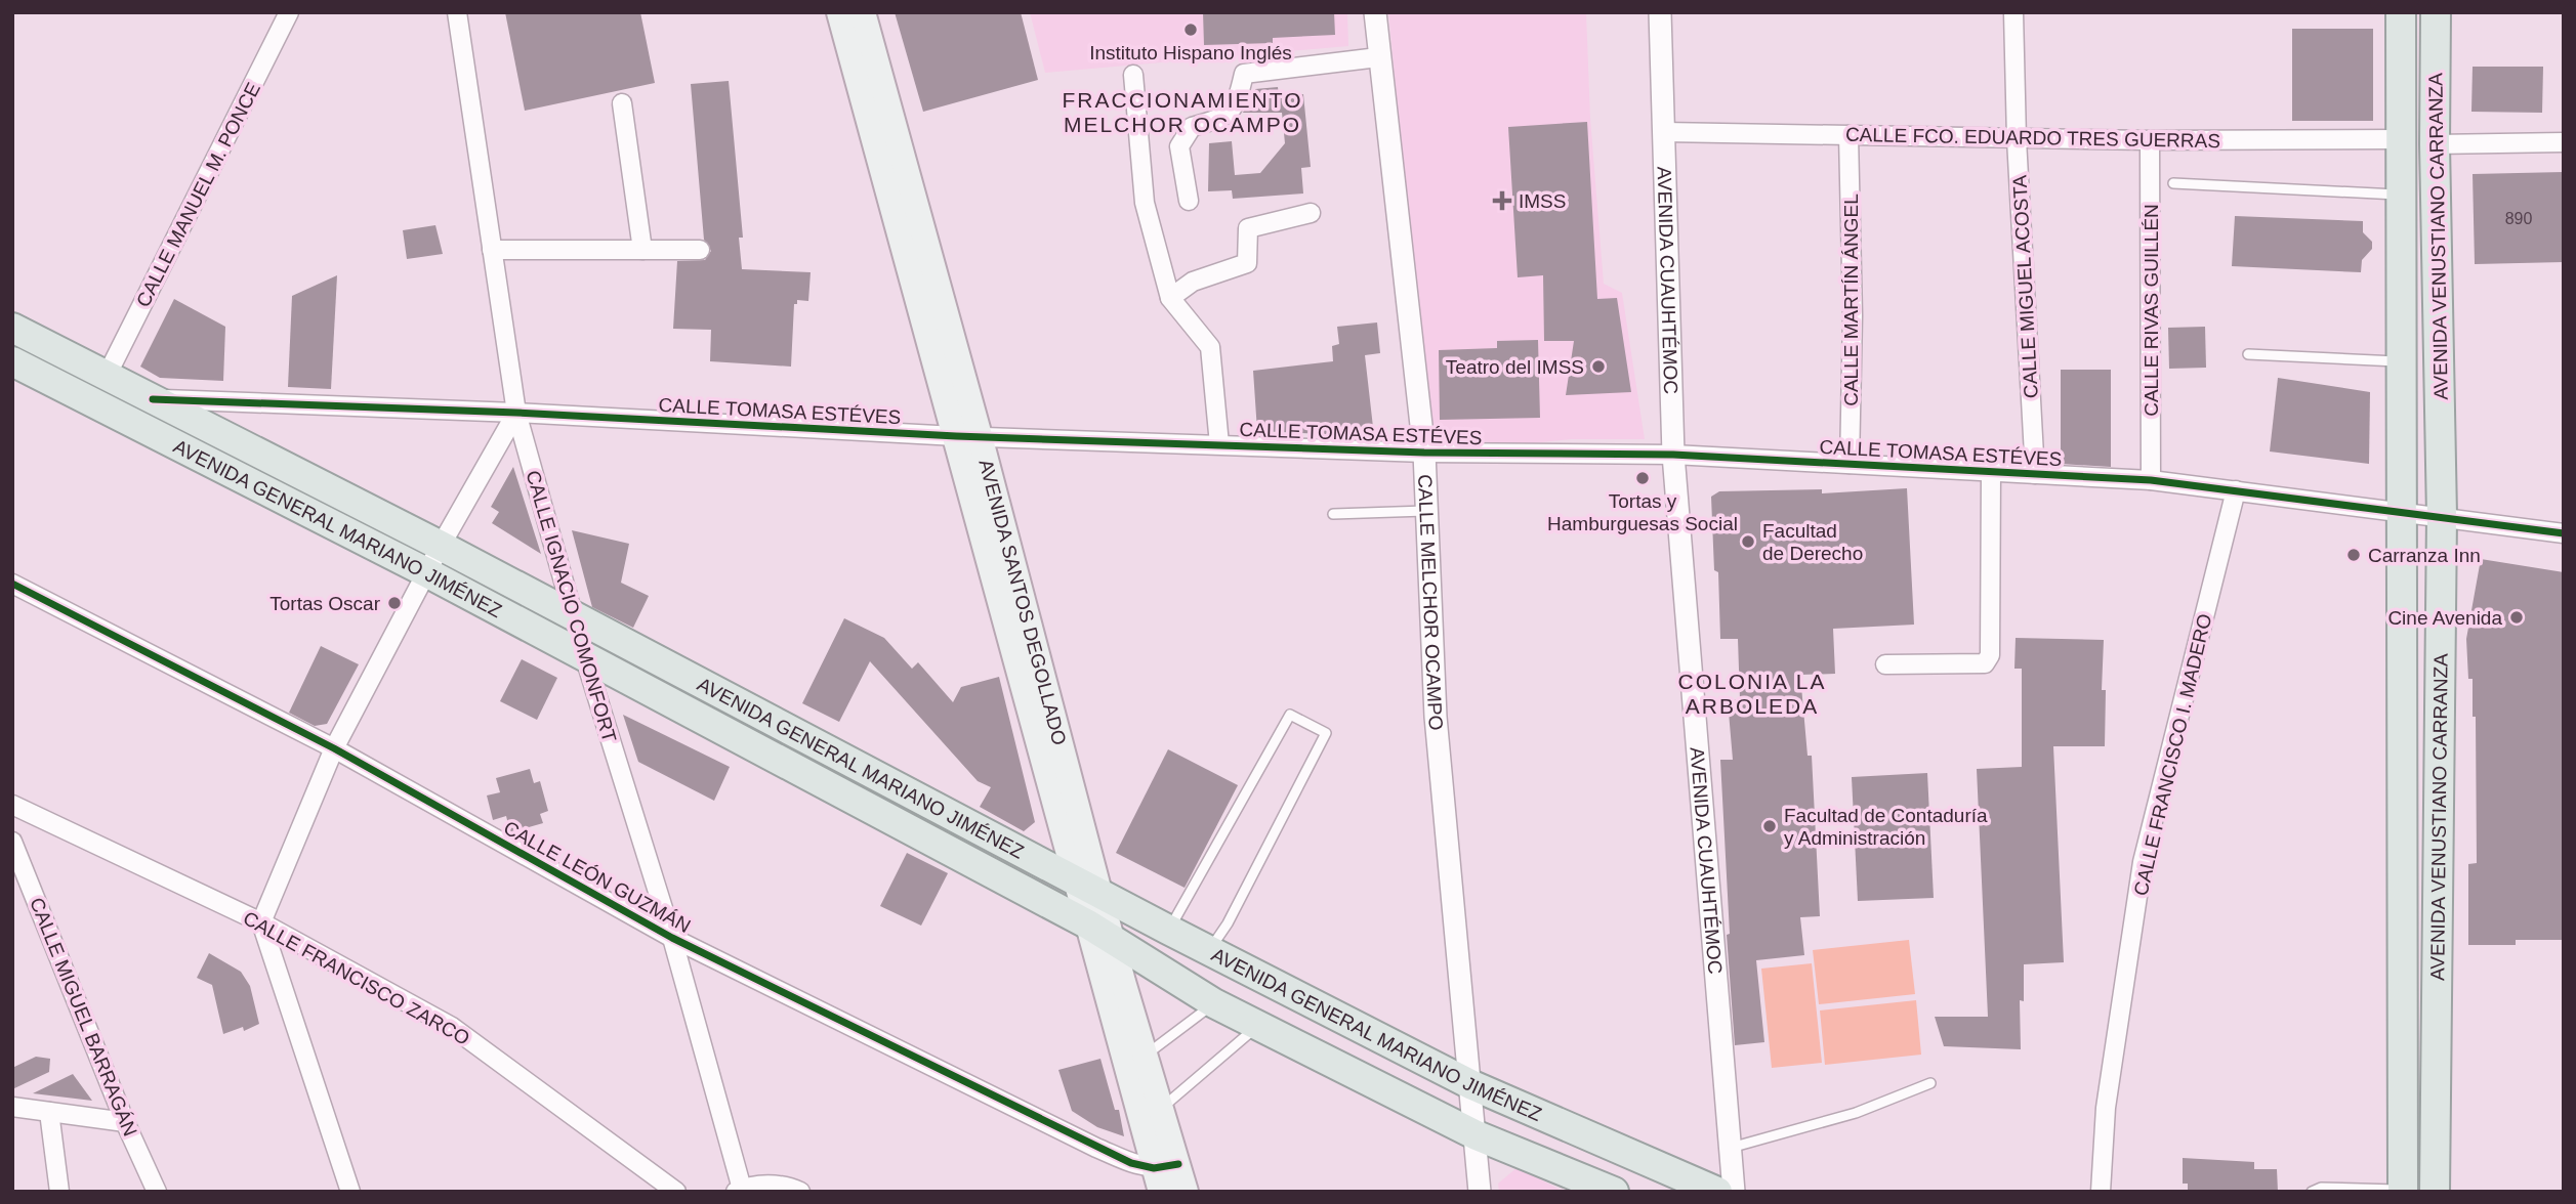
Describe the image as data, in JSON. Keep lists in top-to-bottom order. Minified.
{"streets":{"main road":["AVENIDA VENUSTIANO CARRANZA","AVENIDA GENERAL MARIANO JIMÉNEZ","AVENIDA SANTOS DEGOLLADO"],"street":["CALLE FCO. EDUARDO TRES GUERRAS","CALLE MANUEL M. PONCE","AVENIDA CUAUHTÉMOC","CALLE MIGUEL ACOSTA","CALLE MARTÍN ÁNGEL","CALLE RIVAS GUILLÉN","CALLE TOMASA ESTÉVES","CALLE MELCHOR OCAMPO","CALLE IGNACIO COMONFORT","CALLE FRANCISCO I. MADERO","CALLE LEÓN GUZMÁN","CALLE FRANCISCO ZARCO","CALLE MIGUEL BARRAGÁN"]},"crossings":[["CALLE FCO. EDUARDO TRES GUERRAS","AVENIDA VENUSTIANO CARRANZA"],["CALLE FCO. EDUARDO TRES GUERRAS","AVENIDA CUAUHTÉMOC"],["CALLE FCO. EDUARDO TRES GUERRAS","CALLE MIGUEL ACOSTA"],["CALLE FCO. EDUARDO TRES GUERRAS","CALLE MARTÍN ÁNGEL"],["CALLE FCO. EDUARDO TRES GUERRAS","CALLE RIVAS GUILLÉN"],["CALLE MANUEL M. PONCE","AVENIDA GENERAL MARIANO JIMÉNEZ"],["AVENIDA VENUSTIANO CARRANZA","CALLE TOMASA ESTÉVES"],["AVENIDA CUAUHTÉMOC","CALLE TOMASA ESTÉVES"],["CALLE MIGUEL ACOSTA","CALLE TOMASA ESTÉVES"],["CALLE MARTÍN ÁNGEL","CALLE TOMASA ESTÉVES"],["CALLE RIVAS GUILLÉN","CALLE TOMASA ESTÉVES"],["CALLE TOMASA ESTÉVES","AVENIDA GENERAL MARIANO JIMÉNEZ"],["CALLE TOMASA ESTÉVES","AVENIDA SANTOS DEGOLLADO"],["CALLE TOMASA ESTÉVES","CALLE MELCHOR OCAMPO"],["CALLE TOMASA ESTÉVES","CALLE IGNACIO COMONFORT"],["CALLE TOMASA ESTÉVES","CALLE FRANCISCO I. MADERO"],["AVENIDA GENERAL MARIANO JIMÉNEZ","AVENIDA SANTOS DEGOLLADO"],["AVENIDA GENERAL MARIANO JIMÉNEZ","CALLE MELCHOR OCAMPO"],["AVENIDA GENERAL MARIANO JIMÉNEZ","CALLE IGNACIO COMONFORT"],["AVENIDA SANTOS DEGOLLADO","CALLE LEÓN GUZMÁN"],["CALLE IGNACIO COMONFORT","CALLE LEÓN GUZMÁN"]],"districts":["FRACCIONAMIENTO MELCHOR OCAMPO","COLONIA LA ARBOLEDA"],"places":{"other":["Instituto Hispano Inglés","Teatro del IMSS","Tortas y Hamburguesas Social","Facultad de Derecho","Carranza Inn","Tortas Oscar","Cine Avenida","Facultad de Contaduría y Administración"],"health":["IMSS"]},"house_numbers":["890"]}
